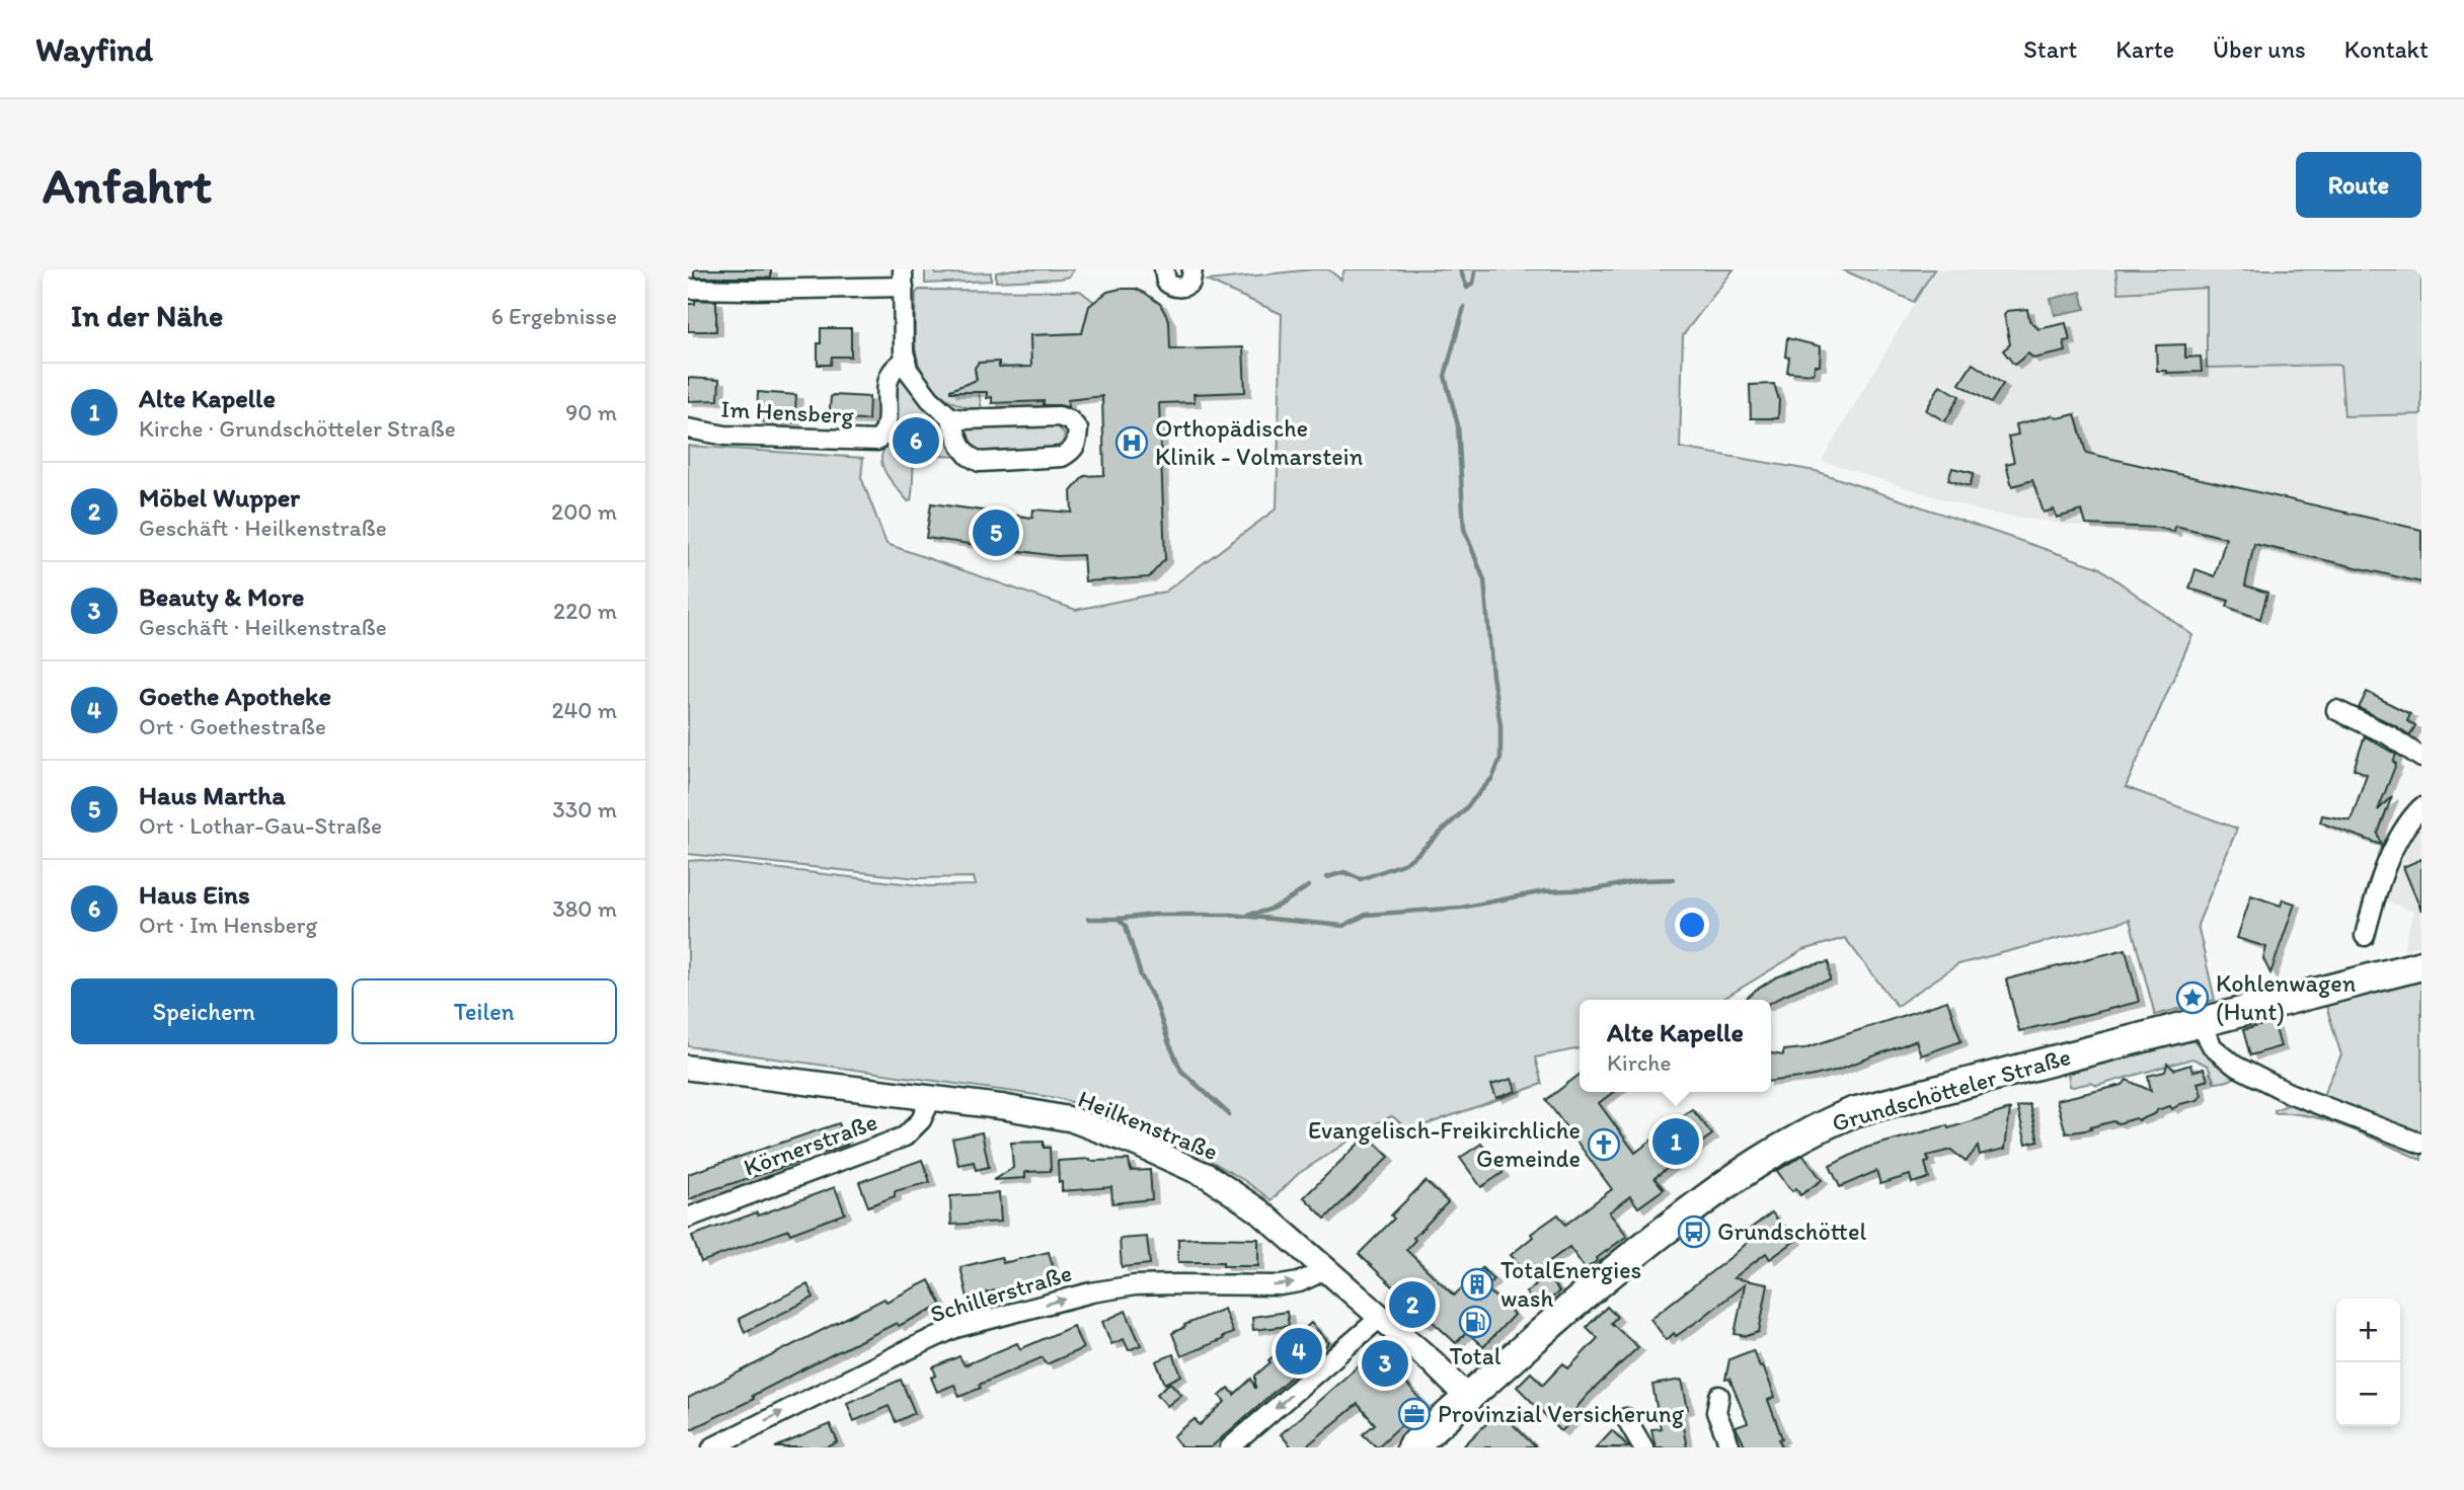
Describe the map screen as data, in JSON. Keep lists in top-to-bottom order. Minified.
{"streets":{"main road":["Grundschötteler Straße"],"street":["Im Hensberg","Heilkenstraße","Körnerstraße","Schillerstraße"]},"crossings":[["Grundschötteler Straße","Heilkenstraße"],["Heilkenstraße","Körnerstraße"],["Heilkenstraße","Schillerstraße"]],"one_way":["Schillerstraße"],"places":{"hospital":["Orthopädische Klinik - Volmarstein"],"place":["Kohlenwagen (Hunt)"],"church":["Evangelisch-Freikirchliche Gemeinde"],"bus stop":["Grundschöttel"],"building":["TotalEnergies wash"],"fuel station":["Total"],"office":["Provinzial Versicherung"]},"page":{"header":"Wayfind","nav":["Start","Karte","Über uns","Kontakt"],"buttons":["Route",["Speichern","Teilen"]],"title":"Anfahrt","heading":["In der Nähe","6 Ergebnisse"],"list":[{"mark":"1","name":"Alte Kapelle","note":"Kirche · Grundschötteler Straße","value":"90 m"},{"mark":"2","name":"Möbel Wupper","note":"Geschäft · Heilkenstraße","value":"200 m"},{"mark":"3","name":"Beauty & More","note":"Geschäft · Heilkenstraße","value":"220 m"},{"mark":"4","name":"Goethe Apotheke","note":"Ort · Goethestraße","value":"240 m"},{"mark":"5","name":"Haus Martha","note":"Ort · Lothar-Gau-Straße","value":"330 m"},{"mark":"6","name":"Haus Eins","note":"Ort · Im Hensberg","value":"380 m"}],"pins":["6","5","1","2","4","3"],"popup":["Alte Kapelle","Kirche"],"map_buttons":["+","−"]}}
